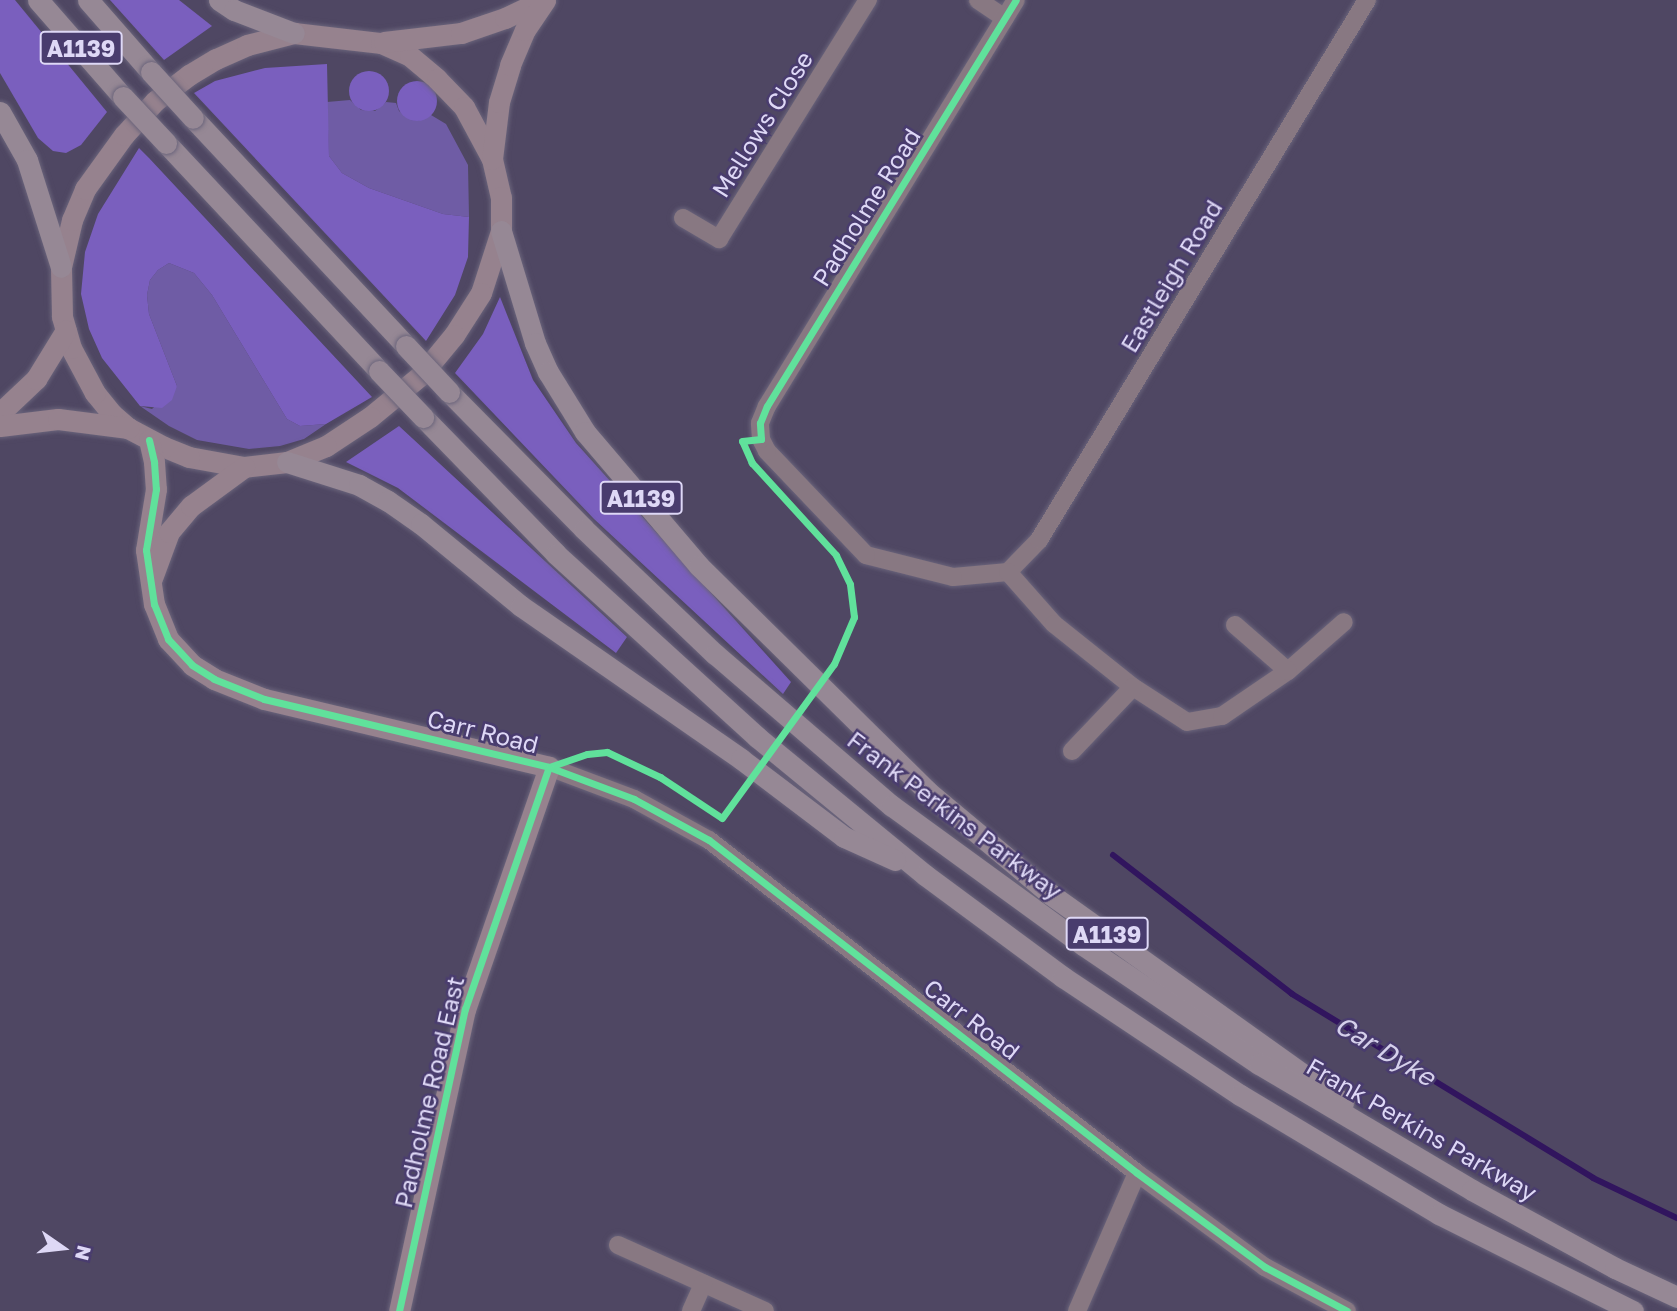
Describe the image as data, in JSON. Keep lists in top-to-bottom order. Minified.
{"streets":{"highway":["A1139","Frank Perkins Parkway"],"street":["Mellows Close","Padholme Road","Eastleigh Road","Carr Road","Padholme Road East"]},"crossings":[["A1139","Frank Perkins Parkway"],["Padholme Road","Eastleigh Road"],["Carr Road","Padholme Road East"]],"water":["Car Dyke"],"north":"right"}
